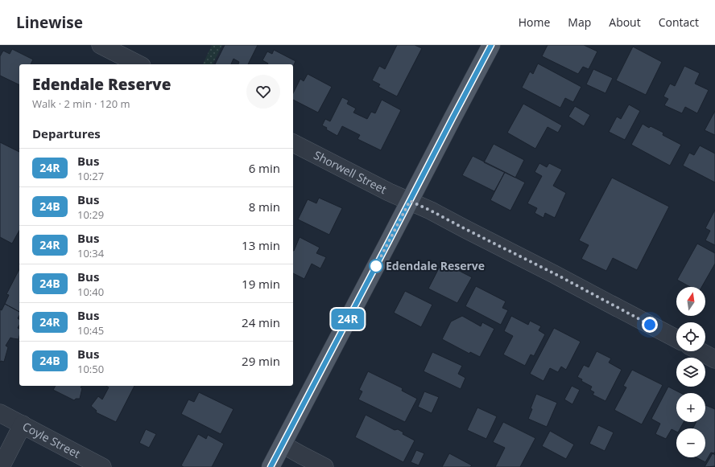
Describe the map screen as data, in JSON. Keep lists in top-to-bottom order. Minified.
{"streets":{"street":["Shorwell Street","Coyle Street"]},"places":["Edendale Reserve"],"lines":["bus line 24R"],"north":"top","page":{"header":"Linewise","nav":["Home","Map","About","Contact"],"on_map":"24R","heading":[["Edendale Reserve","Walk · 2 min · 120 m"],"Departures"],"list":[{"mark":"24R","name":"Bus","note":"10:27","value":"6 min"},{"mark":"24B","name":"Bus","note":"10:29","value":"8 min"},{"mark":"24R","name":"Bus","note":"10:34","value":"13 min"},{"mark":"24B","name":"Bus","note":"10:40","value":"19 min"},{"mark":"24R","name":"Bus","note":"10:45","value":"24 min"},{"mark":"24B","name":"Bus","note":"10:50","value":"29 min"}],"map_buttons":["+","−"]}}
